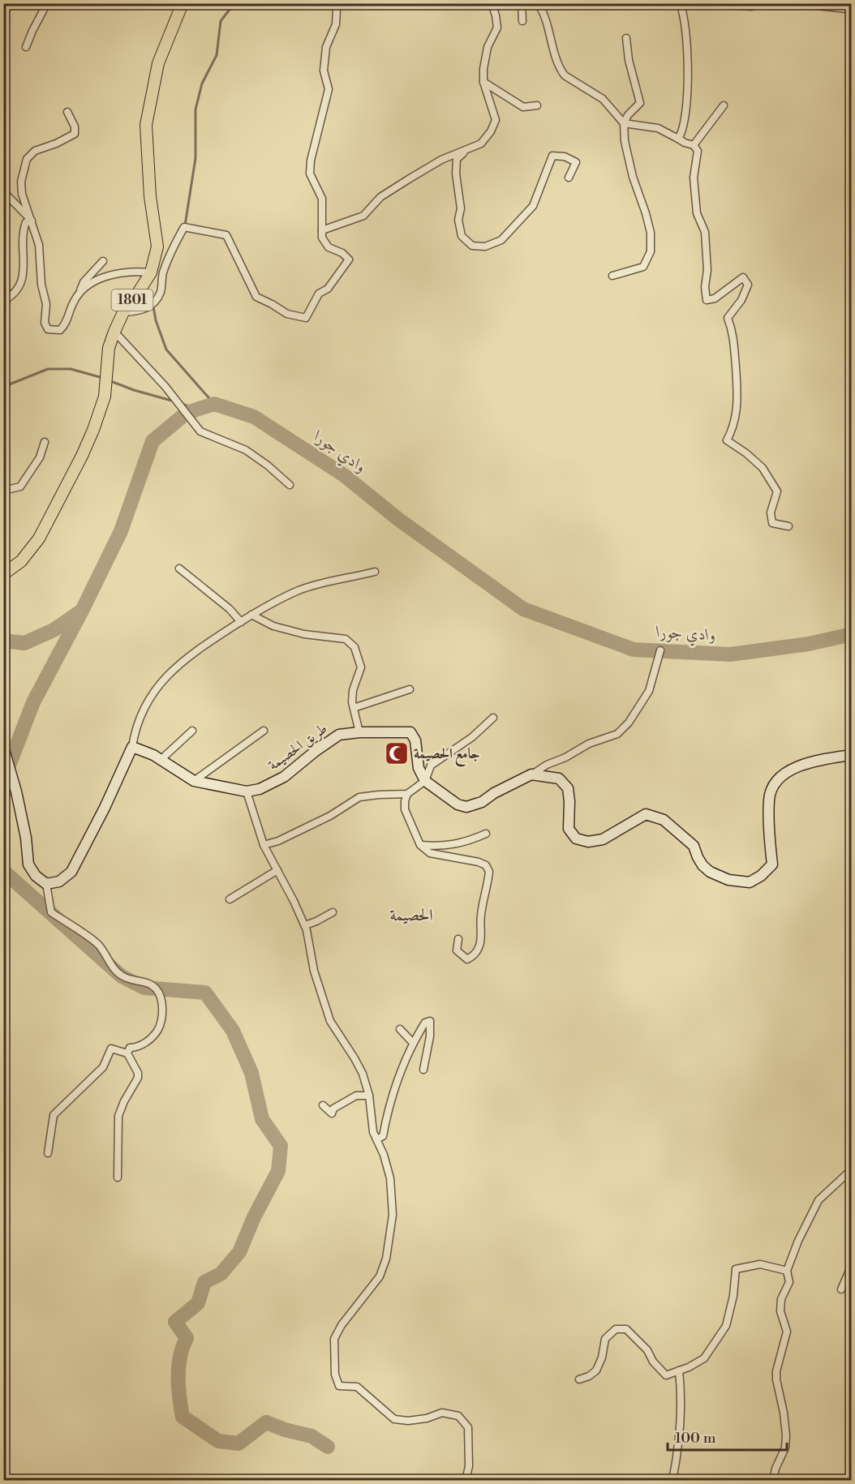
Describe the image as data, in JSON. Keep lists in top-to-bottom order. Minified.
{"streets":{"main road":["1801"],"street":["طريق الحصيمة"]},"districts":["الحصيمة"],"water":["وادي جورا"],"places":{"mosque":["جامع الحصيمة"]},"scale_bar":"100 m"}
